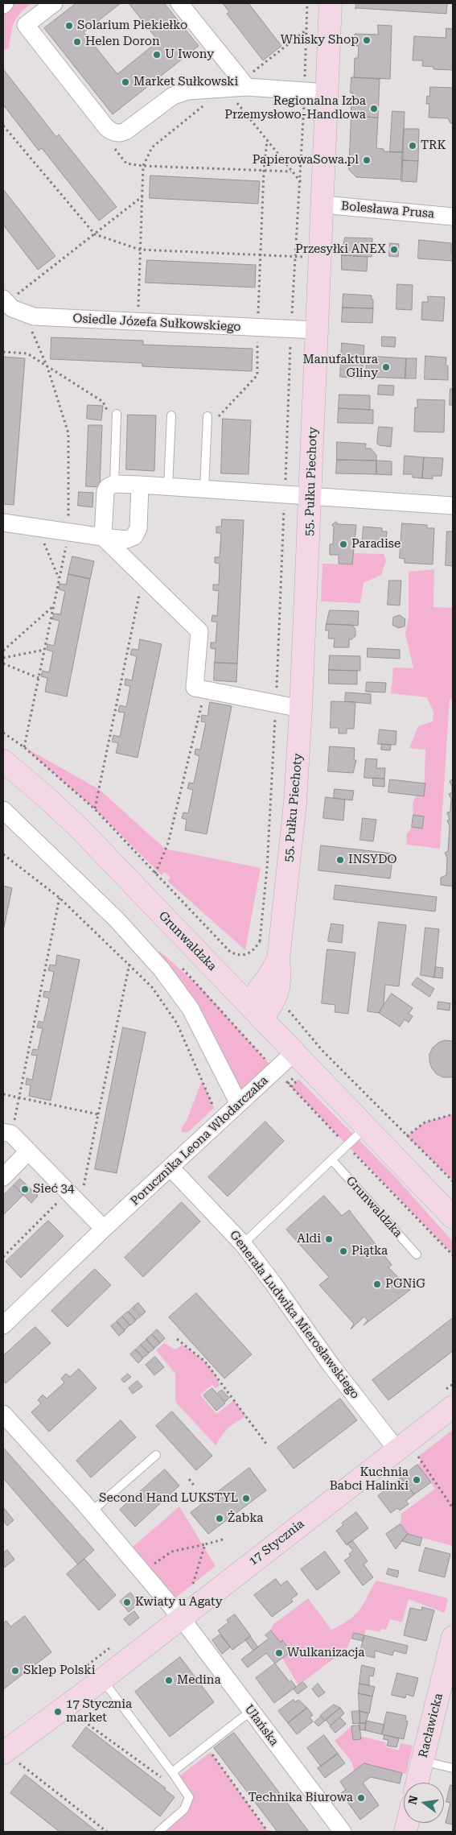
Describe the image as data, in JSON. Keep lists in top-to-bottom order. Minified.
{"streets":{"street":["Bolesława Prusa","Osiedle Józefa Sułkowskiego","55. Pułku Piechoty","Grunwaldzka","Porucznika Leona Włodarczaka","Generała Ludwika Mierosławskiego","17 Stycznia","Ułańska","Racławicka"]},"crossings":[["Bolesława Prusa","55. Pułku Piechoty"],["Osiedle Józefa Sułkowskiego","55. Pułku Piechoty"],["55. Pułku Piechoty","Grunwaldzka"],["Grunwaldzka","Porucznika Leona Włodarczaka"],["Porucznika Leona Włodarczaka","Generała Ludwika Mierosławskiego"],["Generała Ludwika Mierosławskiego","17 Stycznia"],["17 Stycznia","Ułańska"]],"places":["Solarium Piekiełko","Whisky Shop","Helen Doron","U Iwony","Market Sułkowski","Regionalna Izba Przemysłowo-Handlowa","TRK","PapierowaSowa.pl","Przesyłki ANEX","Manufaktura Gliny","Paradise","INSYDO","Sieć 34","Aldi","Piątka","PGNiG","Kuchnia Babci Halinki","Second Hand LUKSTYL","Żabka","Kwiaty u Agaty","Wulkanizacja","Sklep Polski","Medina","17 Stycznia market","Technika Biurowa"],"north":"left"}
